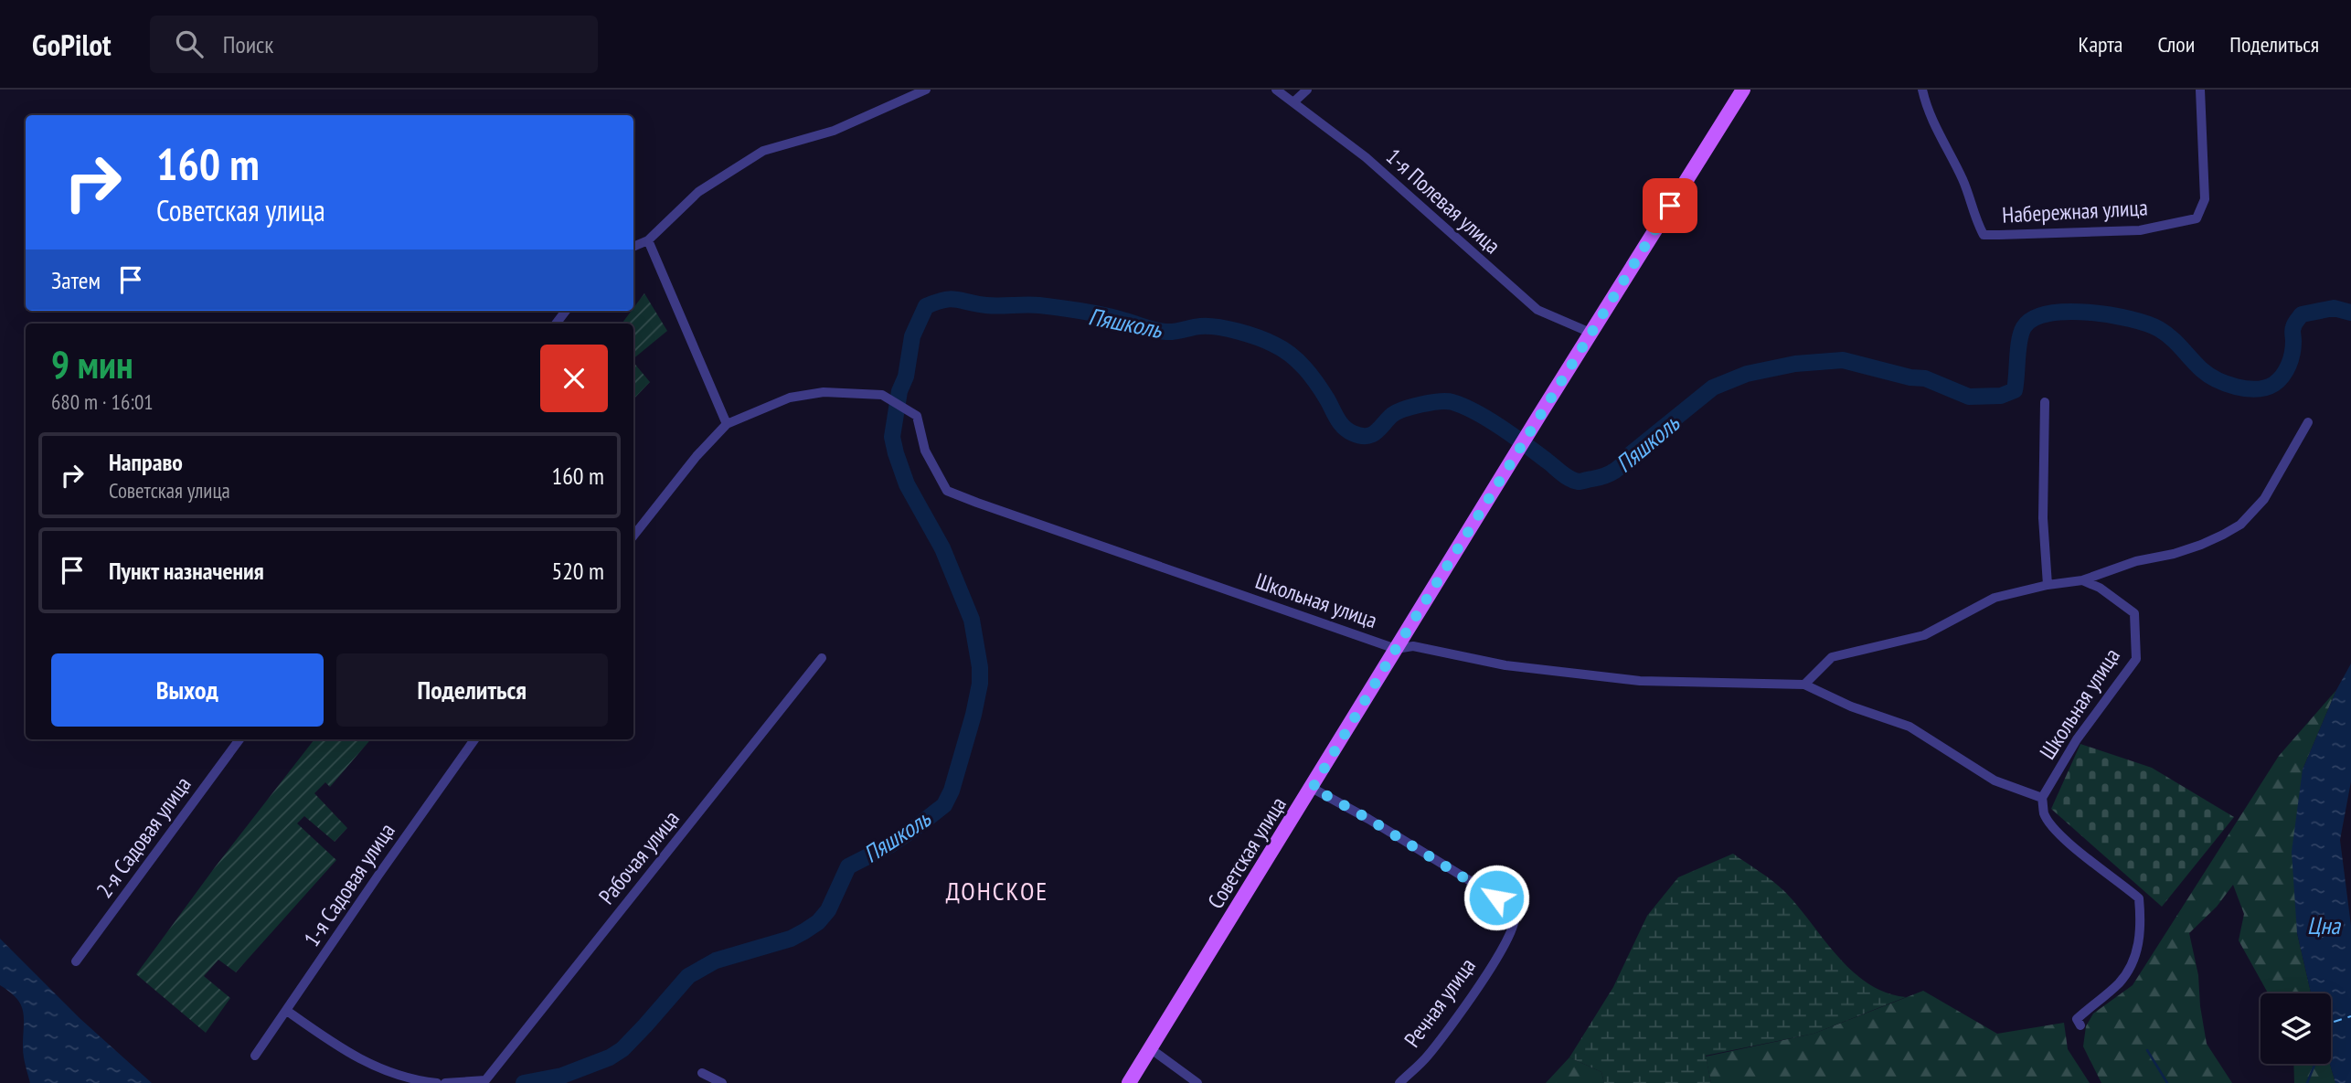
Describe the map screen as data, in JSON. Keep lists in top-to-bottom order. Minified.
{"streets":{"main road":["Советская улица"],"street":["1-я Полевая улица","Набережная улица","Школьная улица","2-я Садовая улица","Рабочая улица","1-я Садовая улица","Речная улица"]},"crossings":[["1-я Полевая улица","Советская улица"],["Школьная улица","Советская улица"],["Советская улица","Речная улица"]],"districts":["ДОНСКОЕ"],"water":["Пяшколь","Цна"],"page":{"header":"GoPilot","search":"Поиск","nav":["Карта","Слои","Поделиться"],"turn":["160 m","Советская улица"],"then":"Затем","heading":["9 мин","680 m · 16:01"],"list":[{"name":"Направо","note":"Советская улица","value":"160 m"},{"name":"Пункт назначения","value":"520 m"}],"buttons":["Выход","Поделиться"]}}
